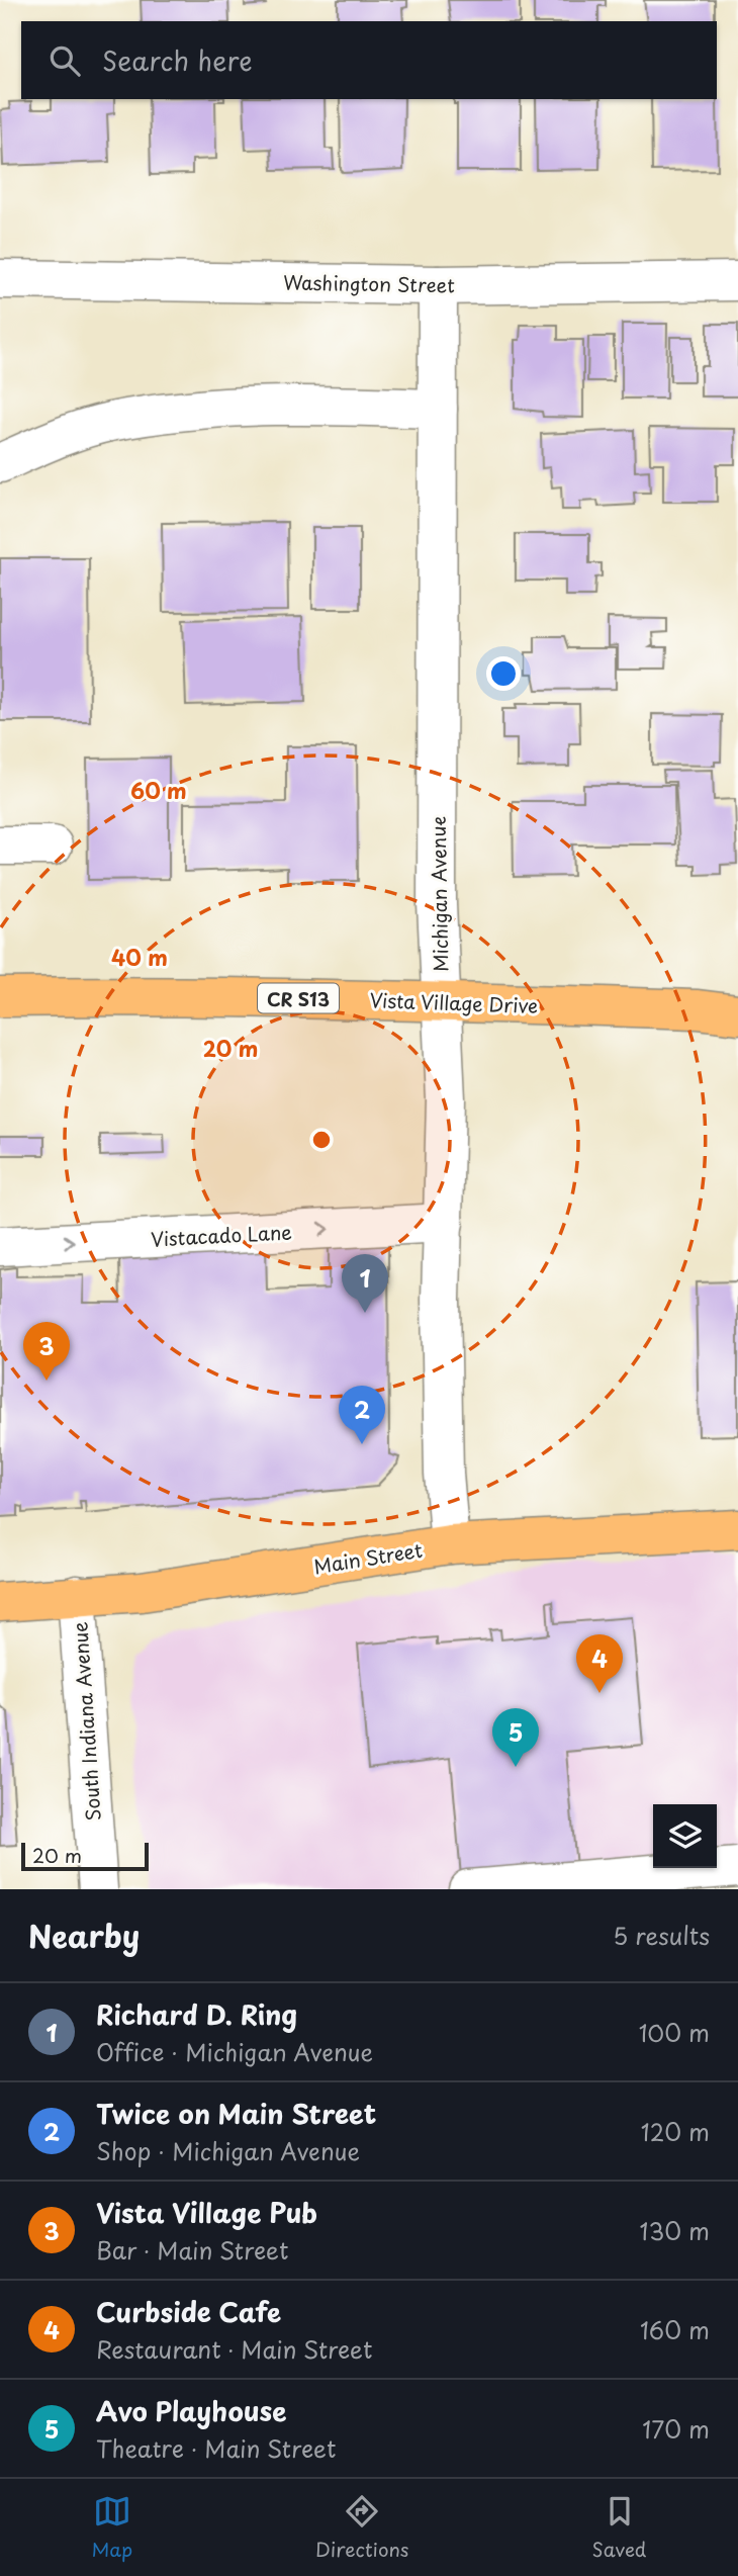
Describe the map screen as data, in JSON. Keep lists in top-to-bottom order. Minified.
{"streets":{"main road":["CR S13","Vista Village Drive","Main Street"],"street":["Washington Street","Michigan Avenue","Vistacado Lane","South Indiana Avenue"]},"crossings":[["Washington Street","Michigan Avenue"],["Michigan Avenue","Vista Village Drive"],["Michigan Avenue","Vistacado Lane"],["Michigan Avenue","Main Street"],["Main Street","South Indiana Avenue"]],"one_way":["Vistacado Lane"],"scale_bar":"20 m","page":{"search":"Search here","pins":["1","3","2","4","5"],"scale":"20 m","heading":["Nearby","5 results"],"list":[{"mark":"1","name":"Richard D. Ring","note":"Office · Michigan Avenue","value":"100 m"},{"mark":"2","name":"Twice on Main Street","note":"Shop · Michigan Avenue","value":"120 m"},{"mark":"3","name":"Vista Village Pub","note":"Bar · Main Street","value":"130 m"},{"mark":"4","name":"Curbside Cafe","note":"Restaurant · Main Street","value":"160 m"},{"mark":"5","name":"Avo Playhouse","note":"Theatre · Main Street","value":"170 m"}],"nav":["Map","Directions","Saved"]},"rings":["60 m","40 m","20 m"]}
